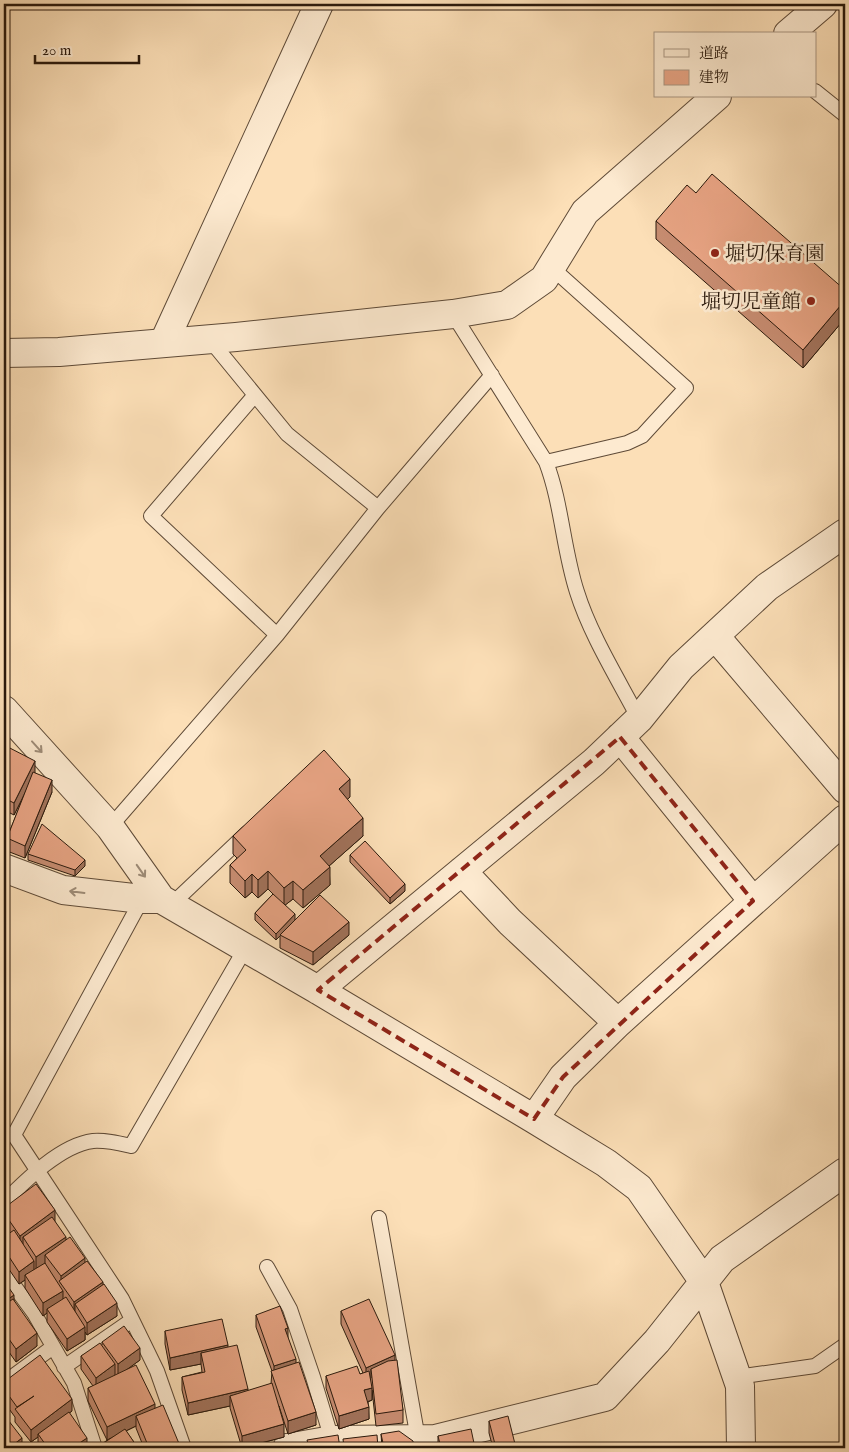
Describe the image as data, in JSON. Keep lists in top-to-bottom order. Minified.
{"places":["堀切保育園","堀切児童館"],"legend":["道路","建物"],"scale_bar":"20 m"}
